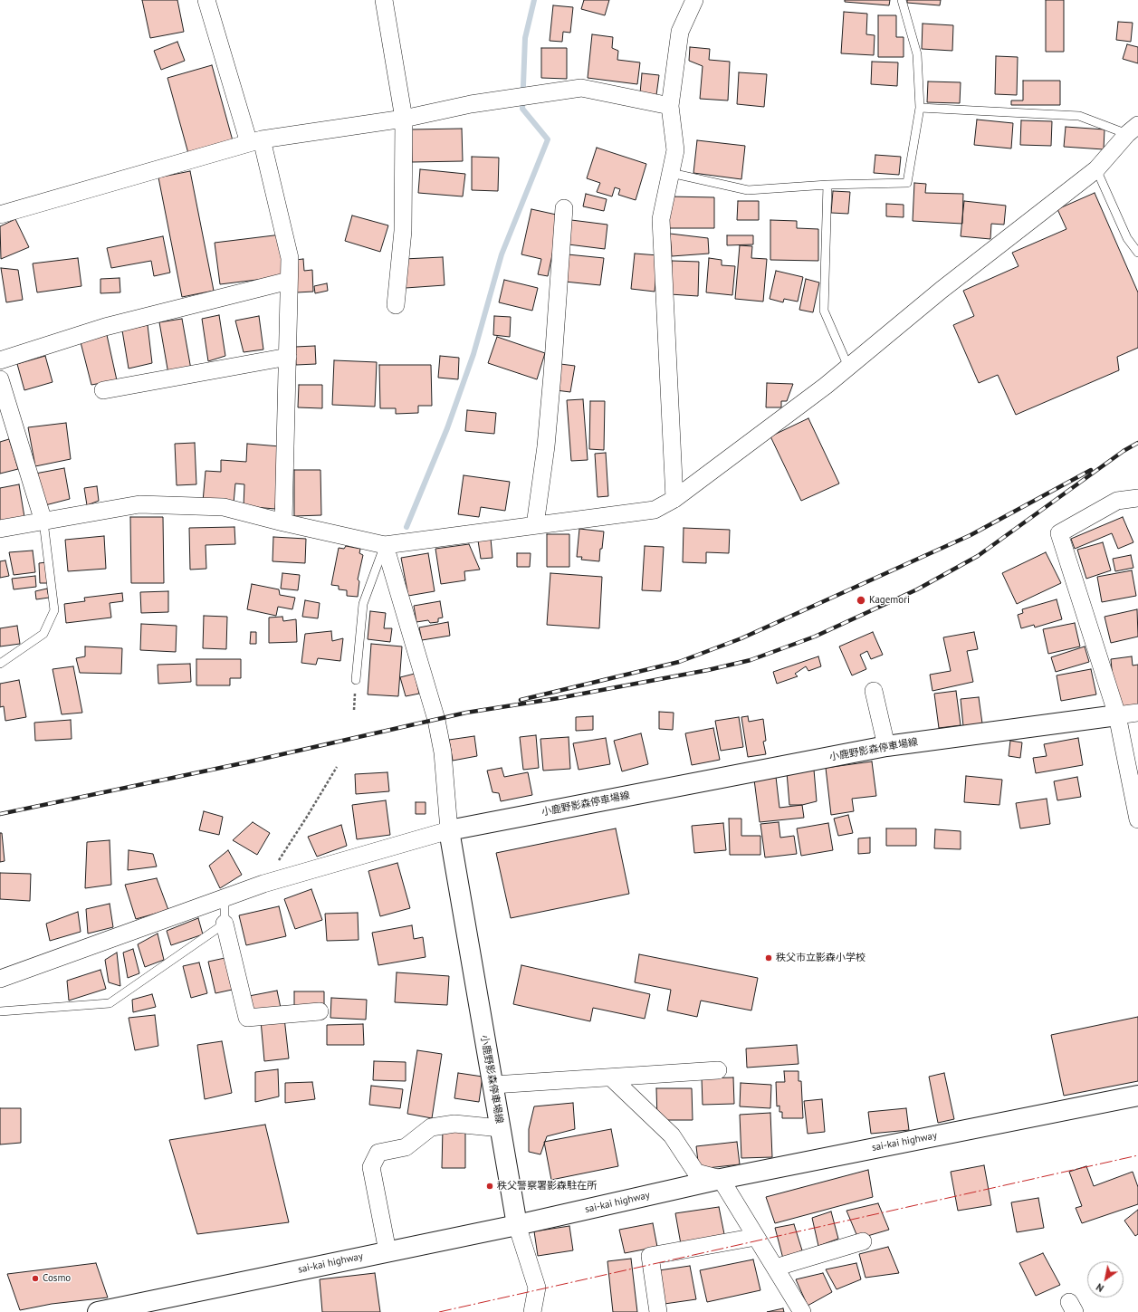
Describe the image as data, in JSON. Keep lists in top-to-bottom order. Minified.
{"streets":{"main road":["小鹿野影森停車場線","sai-kai highway"]},"crossings":[["小鹿野影森停車場線","sai-kai highway"]],"places":["Kagemori","秩父市立影森小学校","秩父警察署影森駐在所","Cosmo"],"north":"bottom left"}
